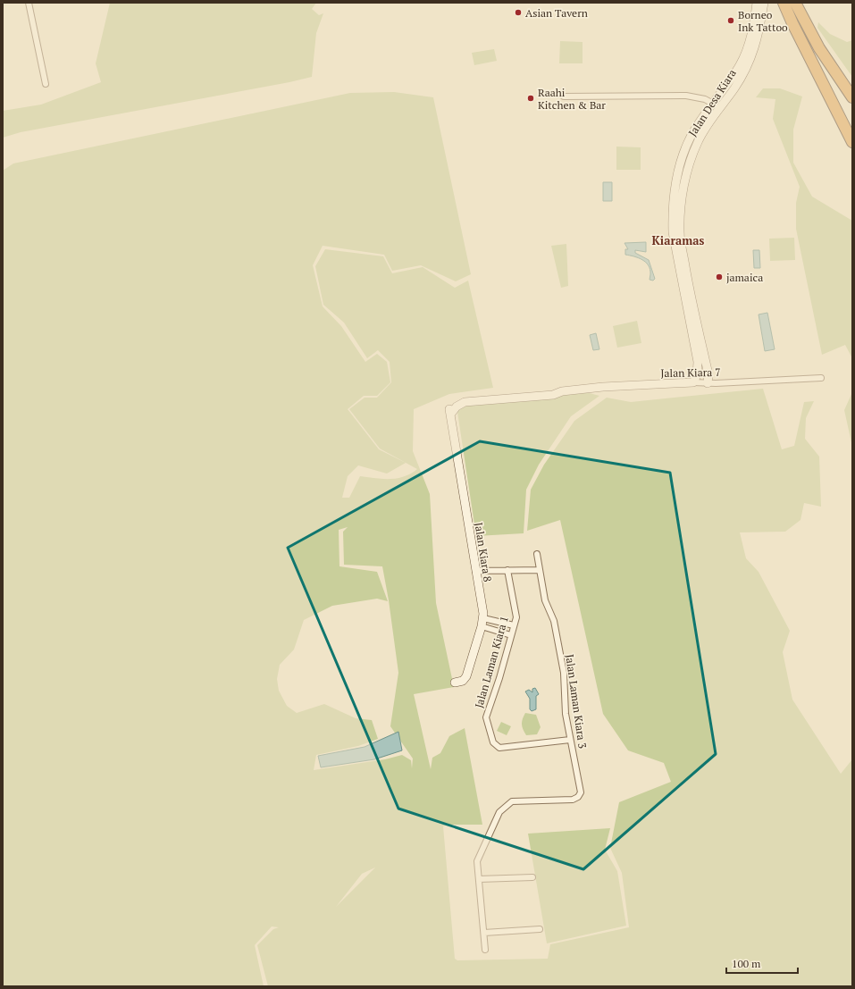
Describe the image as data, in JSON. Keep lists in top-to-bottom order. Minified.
{"streets":{"main road":["Jalan Desa Kiara","Jalan Kiara 7","Jalan Kiara 8"],"street":["Jalan Laman Kiara 1","Jalan Laman Kiara 3"]},"crossings":[["Jalan Desa Kiara","Jalan Kiara 7"],["Jalan Kiara 7","Jalan Kiara 8"],["Jalan Laman Kiara 1","Jalan Laman Kiara 3"]],"districts":["Kiaramas"],"places":["Asian Tavern","Borneo Ink Tattoo","Raahi Kitchen & Bar","jamaica"],"scale_bar":"100 m"}
